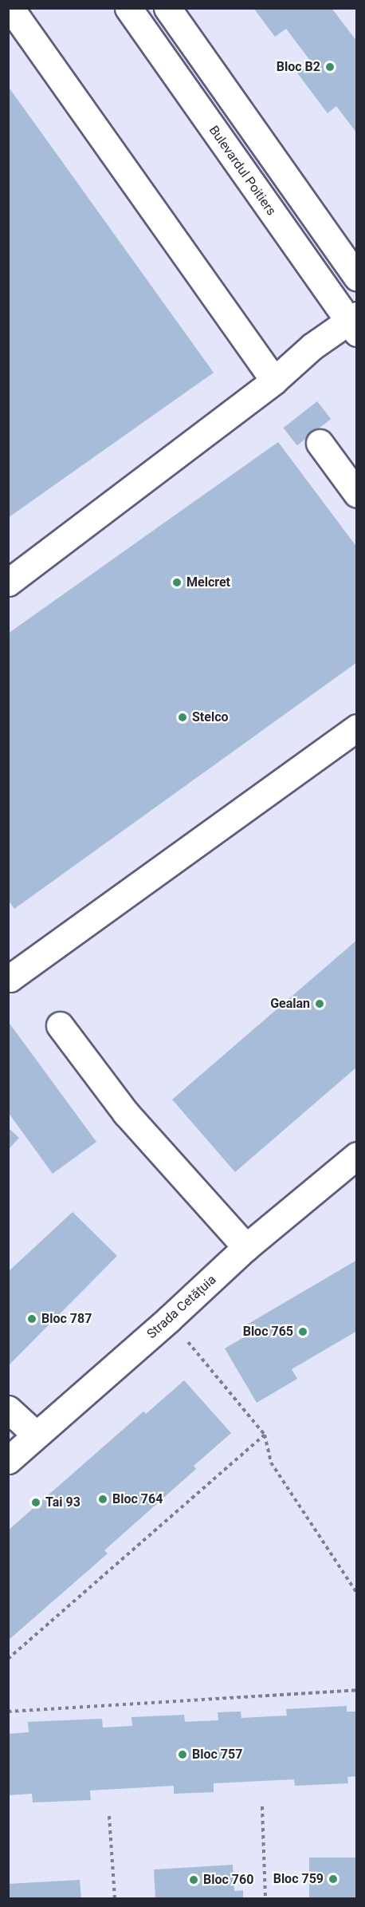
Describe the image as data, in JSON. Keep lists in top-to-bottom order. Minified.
{"streets":{"main road":["Bulevardul Poitiers","Strada Cetățuia"]},"places":["Bloc B2","Melcret","Stelco","Gealan","Bloc 787","Bloc 765","Bloc 764","Tai 93","Bloc 757","Bloc 759","Bloc 760"]}
